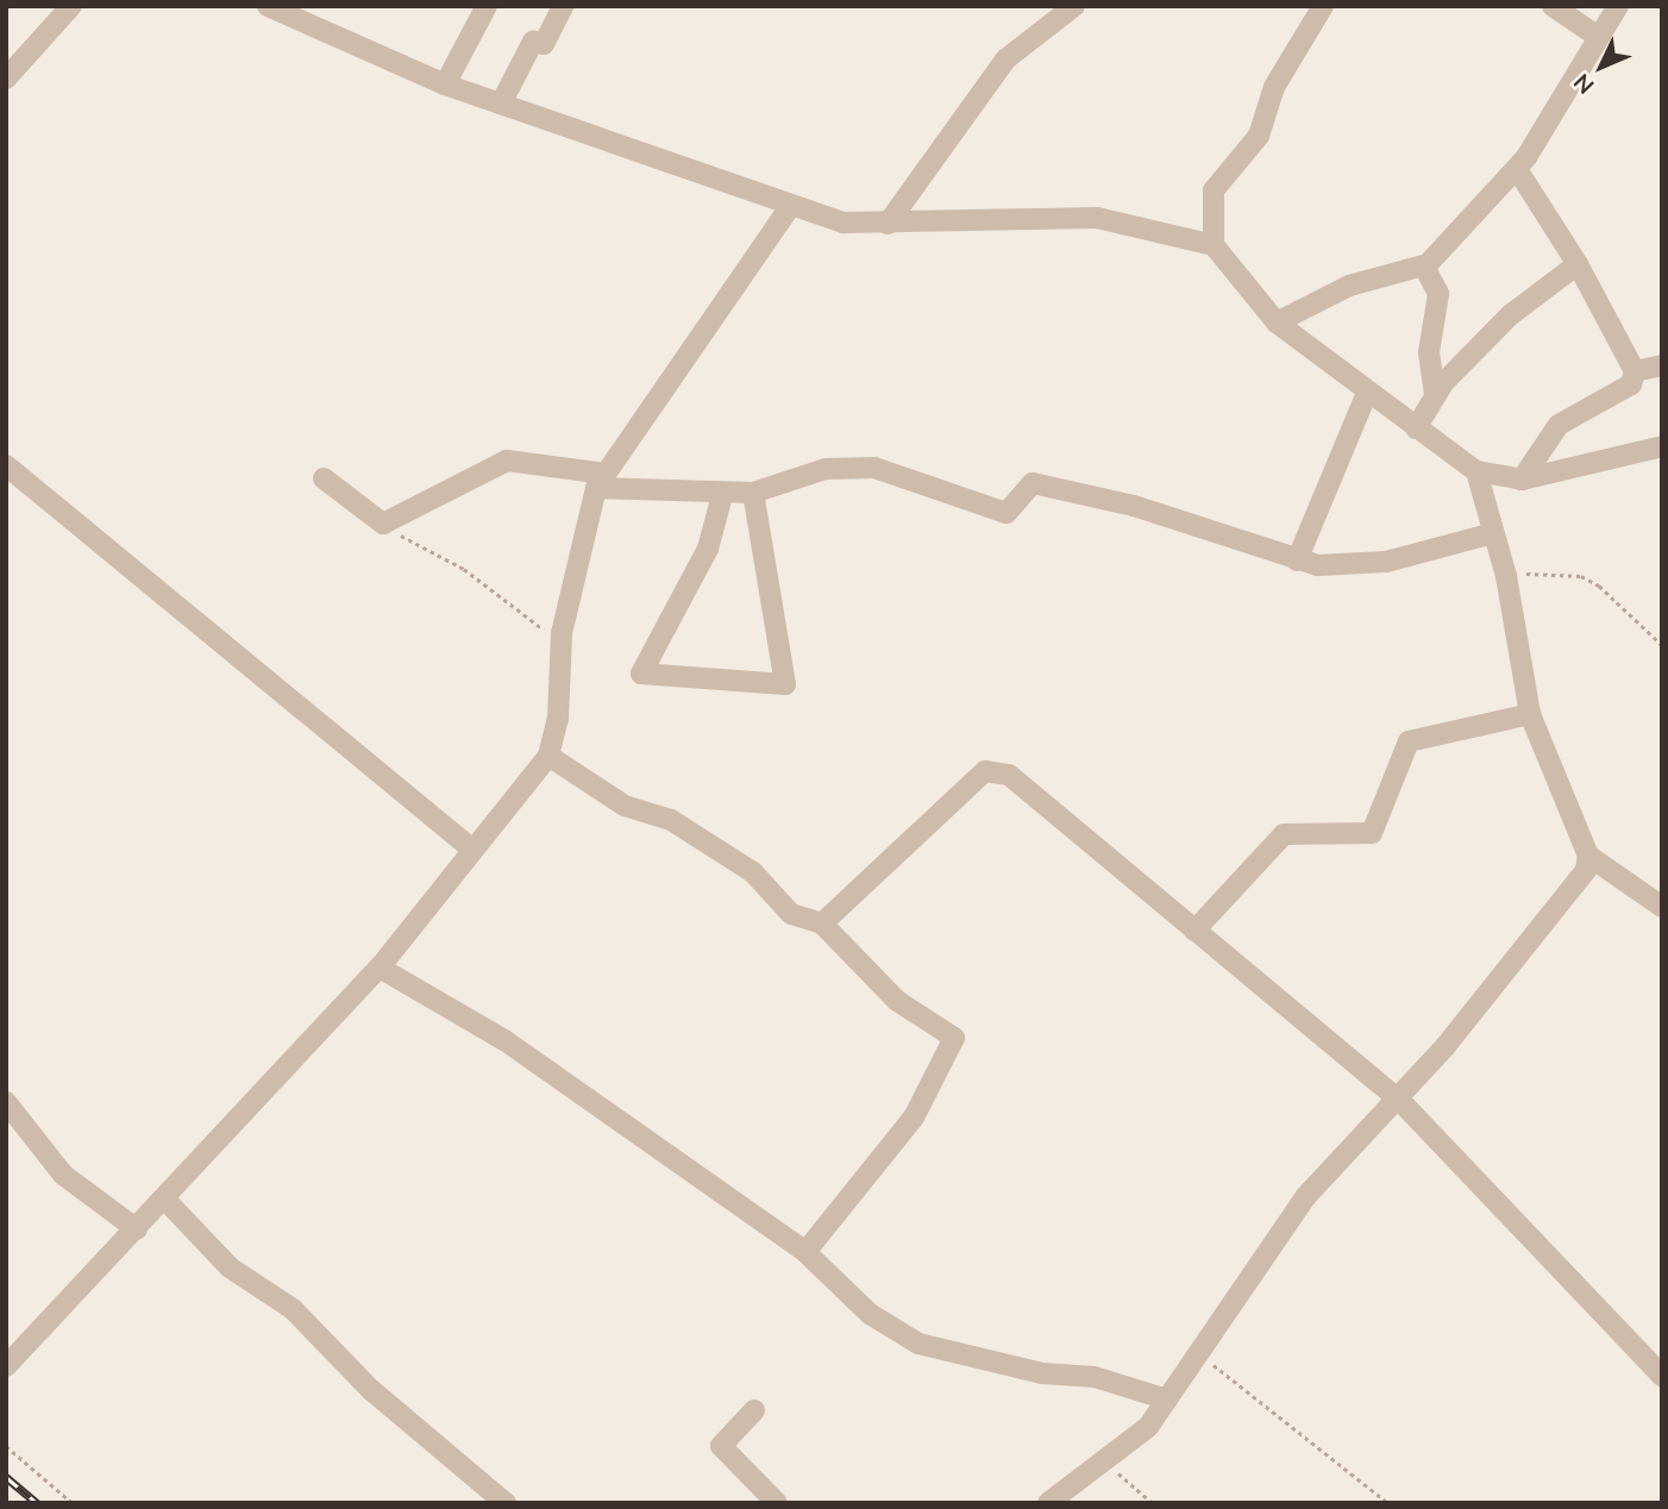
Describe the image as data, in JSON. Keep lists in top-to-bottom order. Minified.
{"north":"bottom left"}
